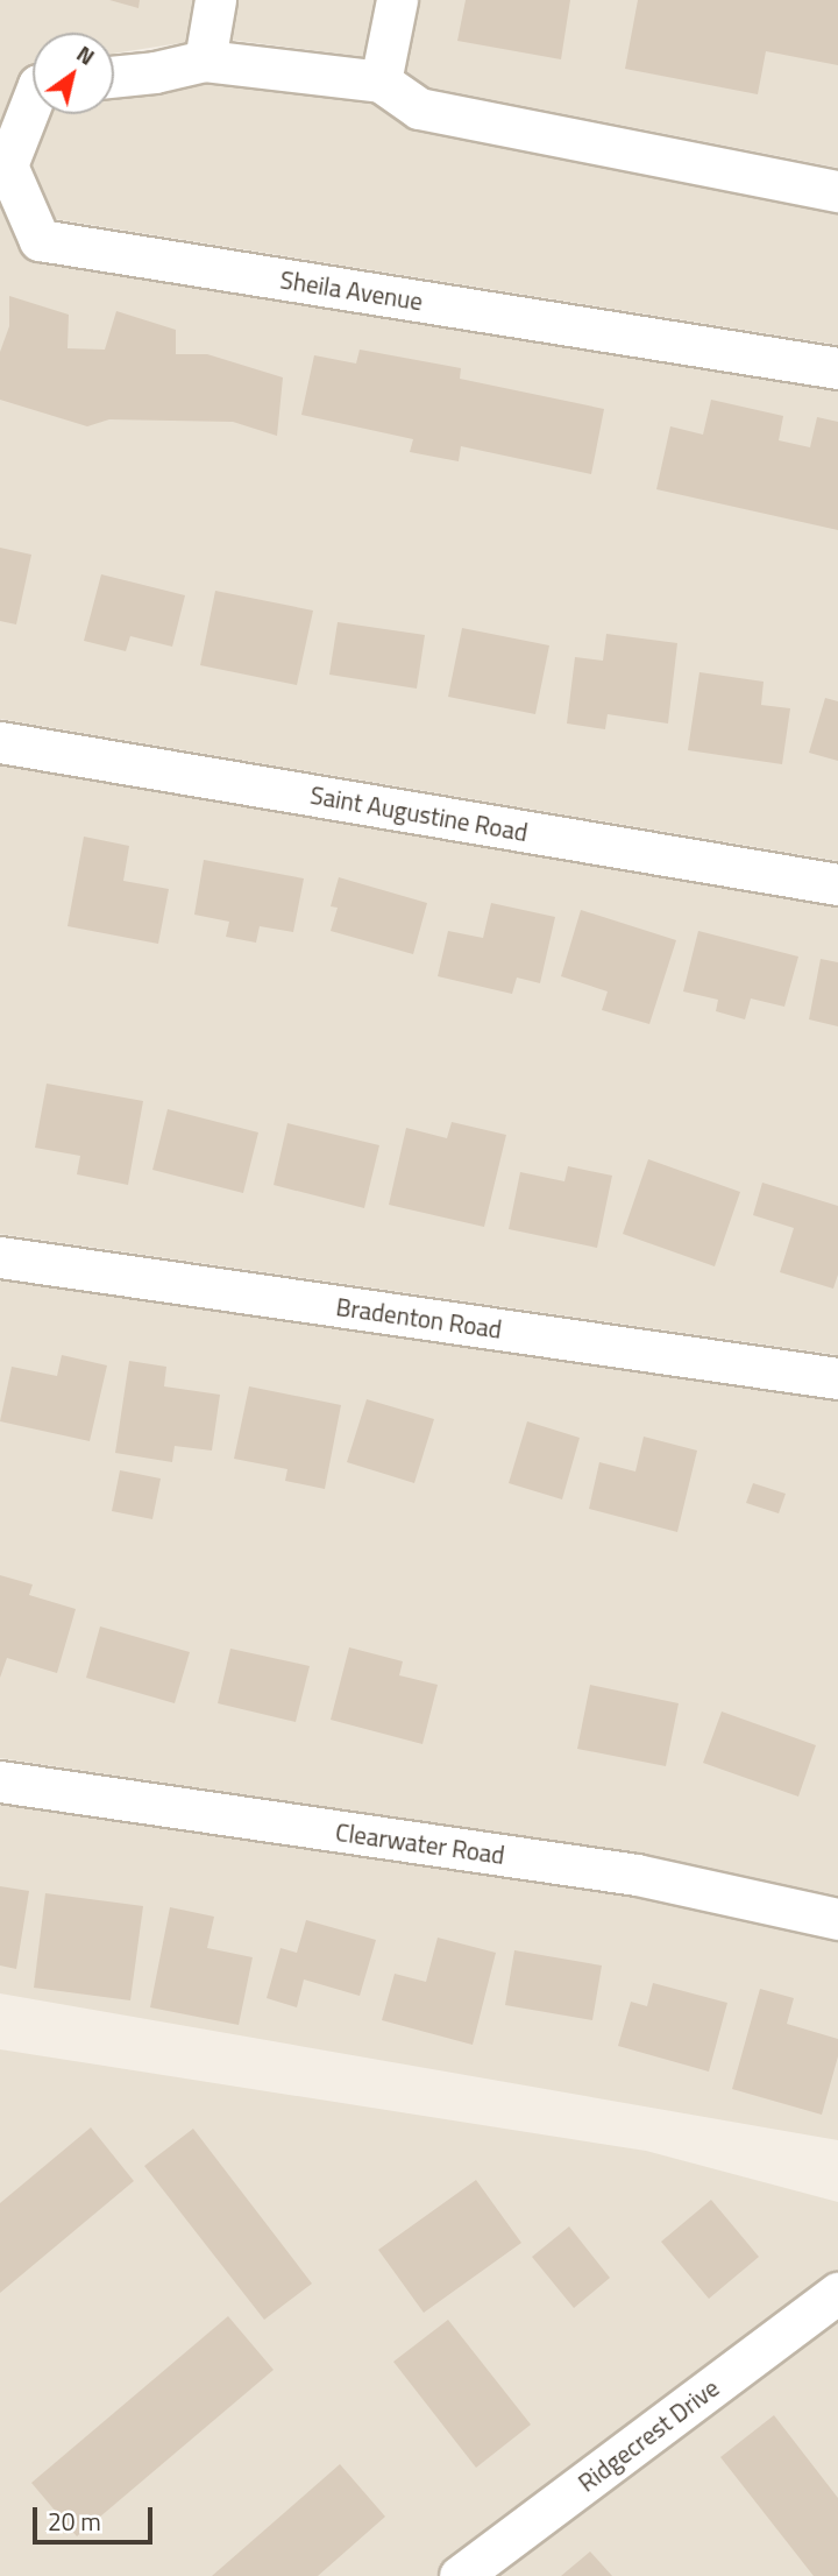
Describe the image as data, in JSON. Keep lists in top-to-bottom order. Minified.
{"streets":{"street":["Sheila Avenue","Saint Augustine Road","Bradenton Road","Clearwater Road","Ridgecrest Drive"]},"scale_bar":"20 m","north":"top right"}
